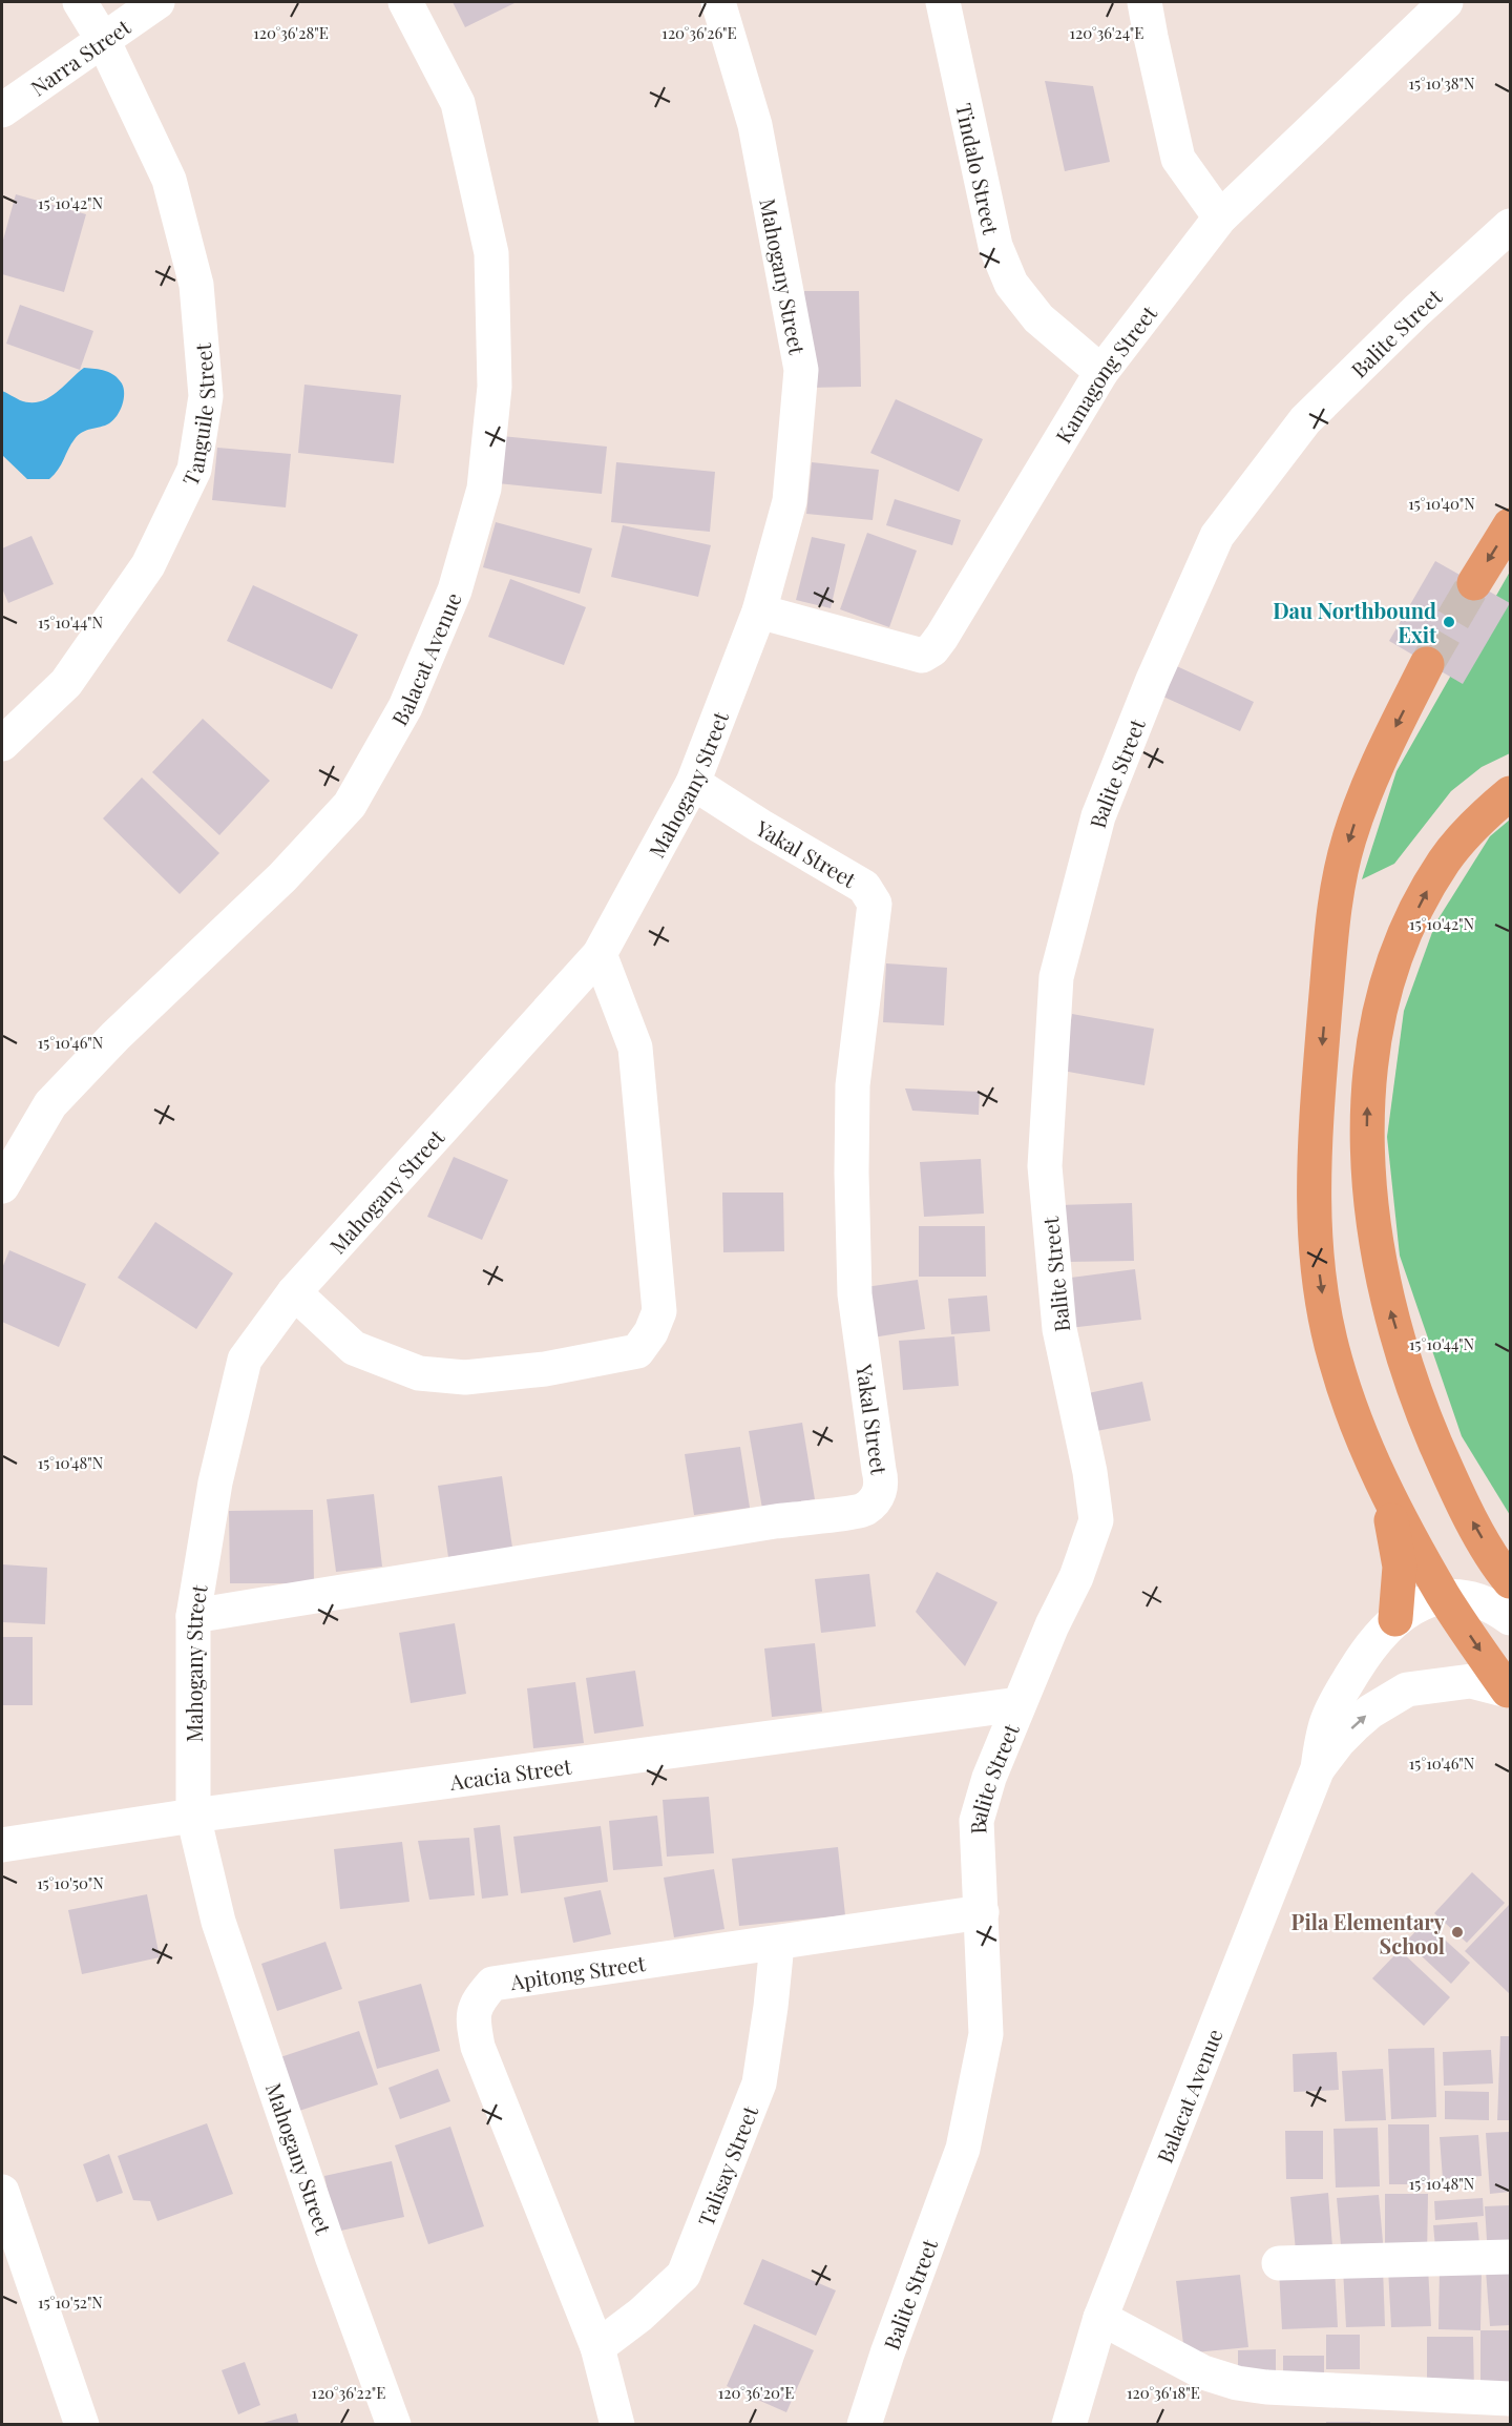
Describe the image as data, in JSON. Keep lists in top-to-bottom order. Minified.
{"streets":{"street":["Narra Street","Tindalo Street","Mahogany Street","Balite Street","Kamagong Street","Tanguile Street","Balacat Avenue","Yakal Street","Acacia Street","Apitong Street","Talisay Street"]},"crossings":[["Narra Street","Tanguile Street"],["Tindalo Street","Kamagong Street"],["Mahogany Street","Kamagong Street"],["Mahogany Street","Yakal Street"],["Mahogany Street","Acacia Street"],["Balite Street","Acacia Street"],["Balite Street","Apitong Street"],["Apitong Street","Talisay Street"]],"places":["Dau Northbound Exit","Pila Elementary School"],"coordinates":["120°36'28\"E","120°36'26\"E","120°36'24\"E","15°10'38\"N","15°10'42\"N","15°10'40\"N","15°10'44\"N","15°10'46\"N","15°10'48\"N","15°10'50\"N","15°10'52\"N","120°36'22\"E","120°36'20\"E","120°36'18\"E"]}
